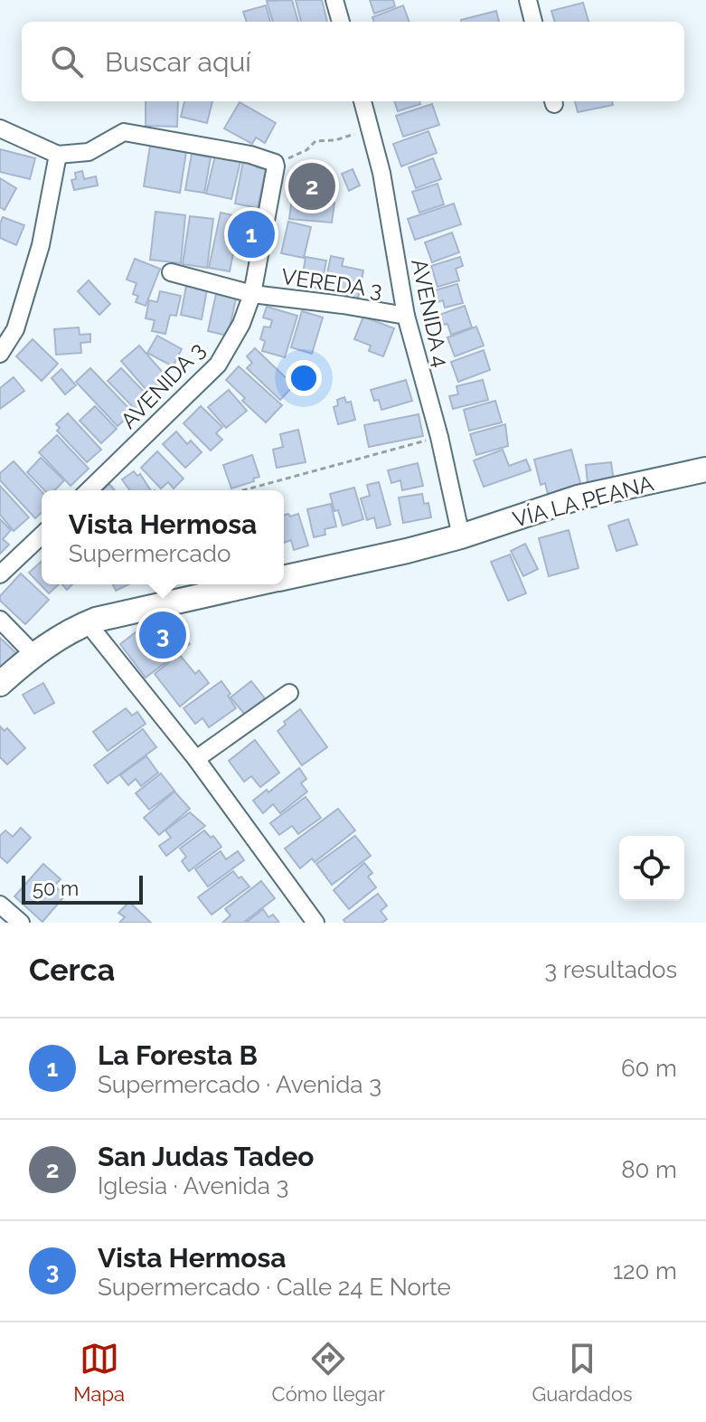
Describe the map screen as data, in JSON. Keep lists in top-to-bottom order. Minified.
{"streets":{"main road":["VÍA LA PEANA"],"street":["VEREDA 3","AVENIDA 4","AVENIDA 3"]},"crossings":[["VEREDA 3","AVENIDA 4"],["VEREDA 3","AVENIDA 3"],["AVENIDA 4","VÍA LA PEANA"]],"scale_bar":"50 m","page":{"search":"Buscar aquí","pins":["2","1","3"],"popup":["Vista Hermosa","Supermercado"],"scale":"50 m","heading":["Cerca","3 resultados"],"list":[{"mark":"1","name":"La Foresta B","note":"Supermercado · Avenida 3","value":"60 m"},{"mark":"2","name":"San Judas Tadeo","note":"Iglesia · Avenida 3","value":"80 m"},{"mark":"3","name":"Vista Hermosa","note":"Supermercado · Calle 24 E Norte","value":"120 m"}],"nav":["Mapa","Cómo llegar","Guardados"]}}
